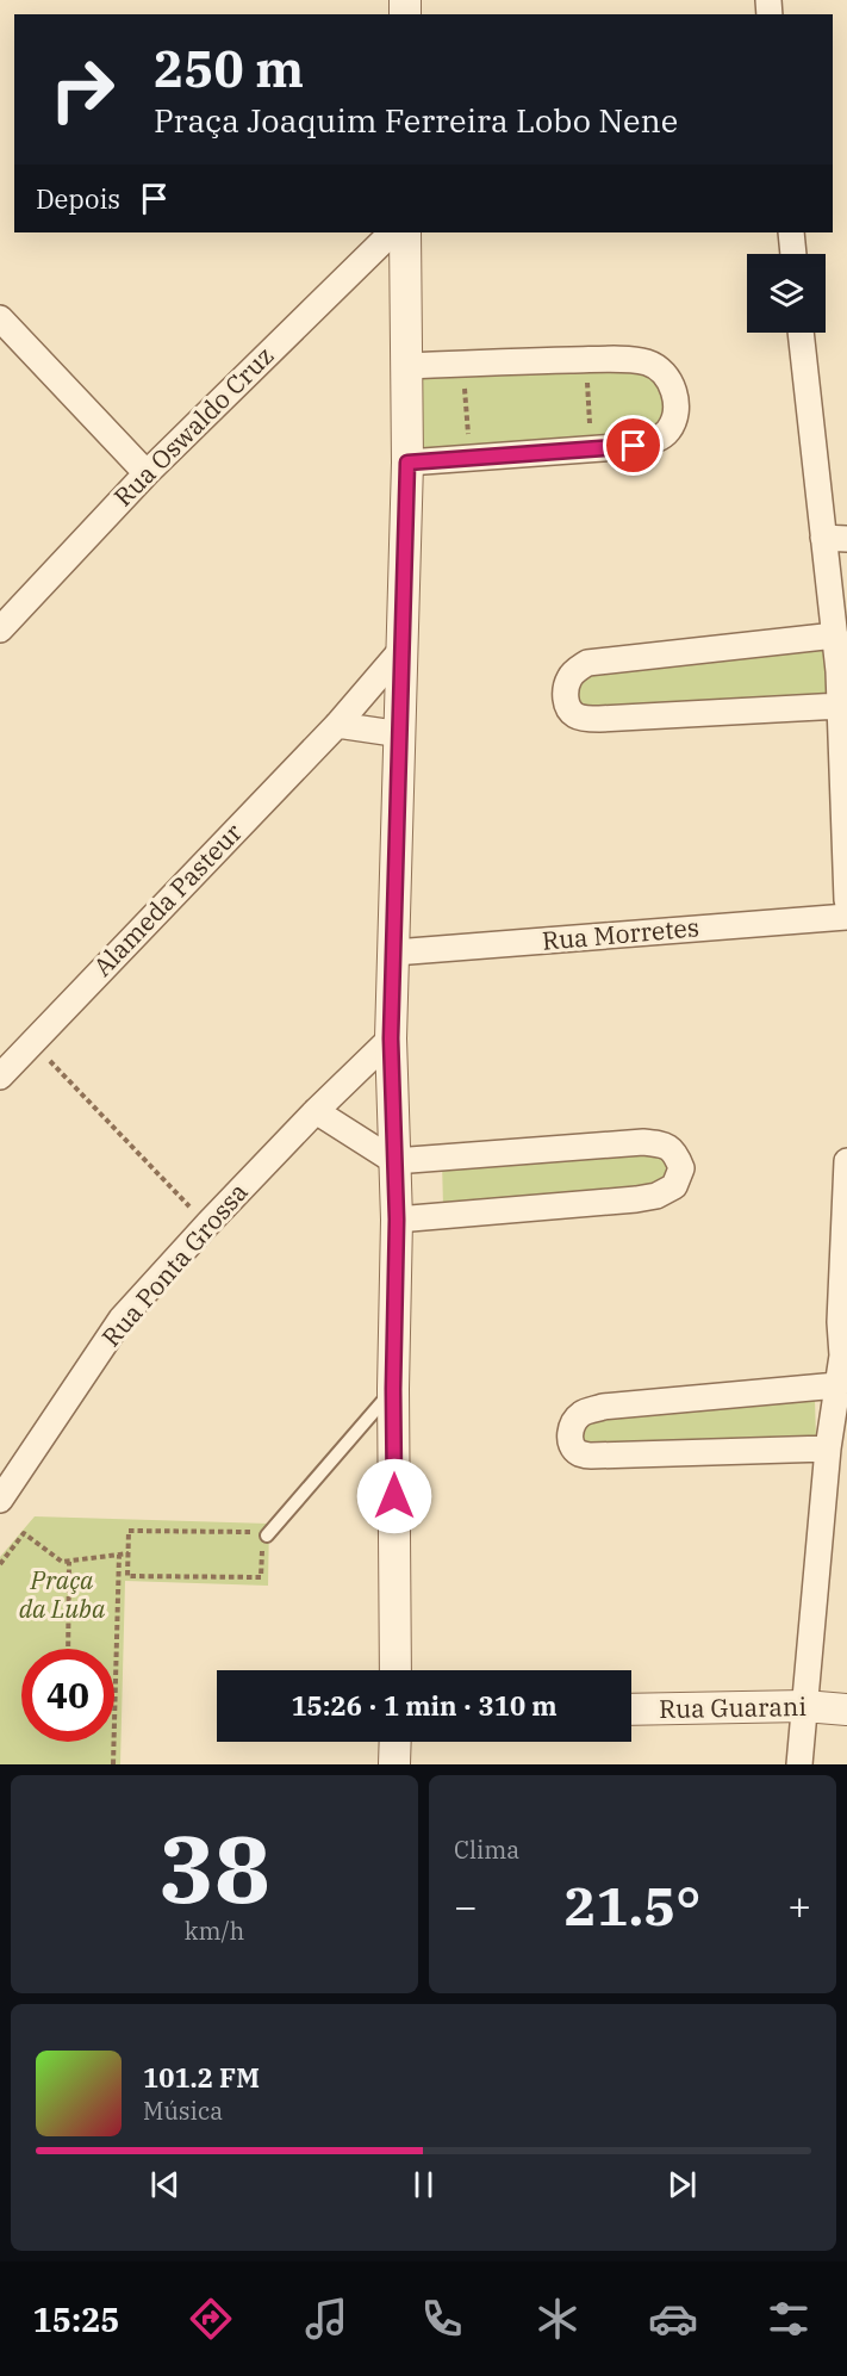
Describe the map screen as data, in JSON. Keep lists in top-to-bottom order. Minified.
{"streets":{"street":["Rua Oswaldo Cruz","Alameda Pasteur","Rua Morretes","Rua Ponta Grossa","Rua Guarani"]},"parks":["Praça da Luba"],"page":{"turn":["250 m","Praça Joaquim Ferreira Lobo Nene"],"then":"Depois","limit":"40","trip":"15:26 · 1 min · 310 m","tile":[["38","km/h"],"Clima"],"heat":["−","21.5°","+"],"song":["101.2 FM","Música"],"tabs":"15:25"}}
